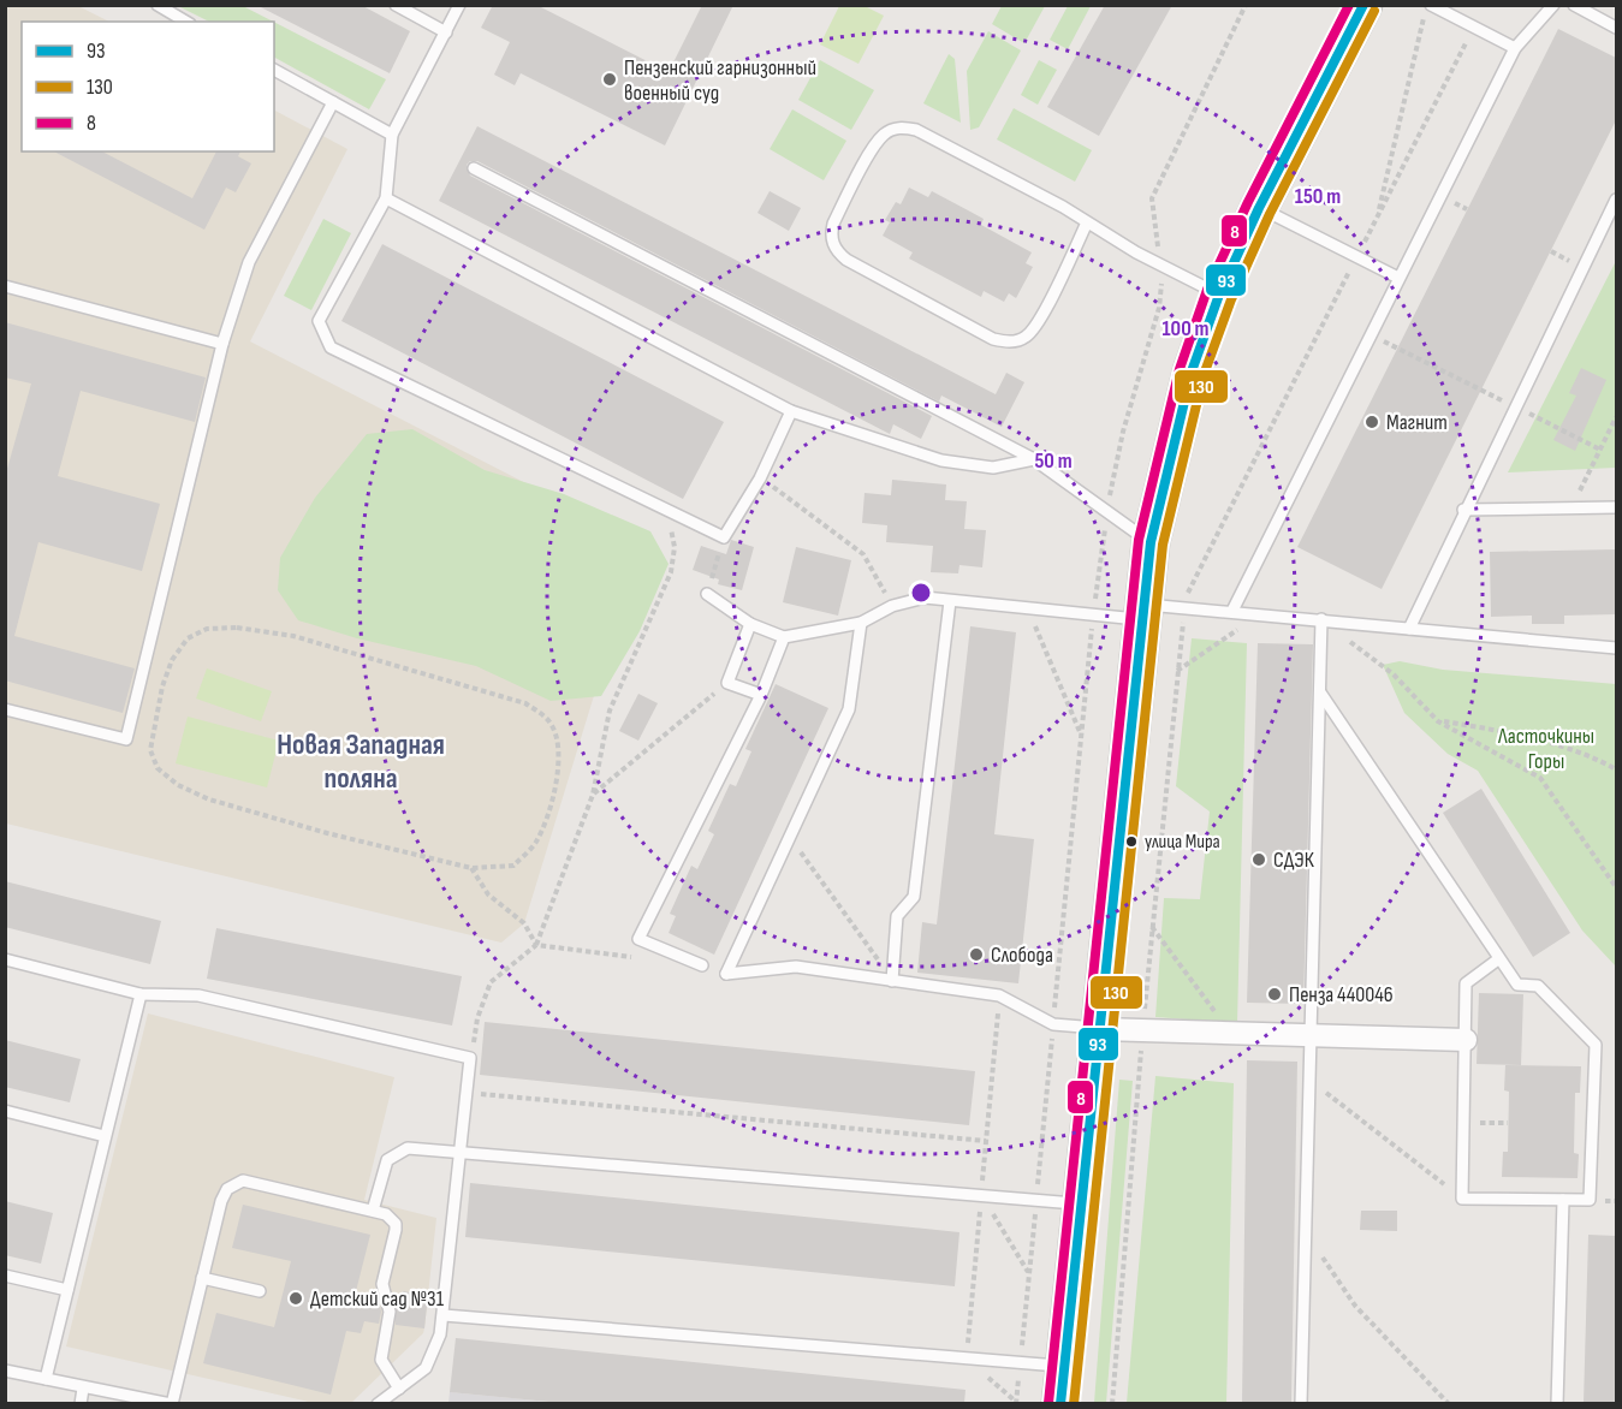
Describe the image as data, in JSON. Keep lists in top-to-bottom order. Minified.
{"districts":["Новая Западная поляна"],"parks":["Ласточкины Горы"],"places":["Пензенский гарнизонный военный суд","Магнит","улица Мира","СДЭК","Слобода","Пенза 440046","Детский сад №31"],"lines":["transit line 93","transit line 8","transit line 130"],"legend":["93","130","8"],"rings":["150 m","100 m","50 m"]}
